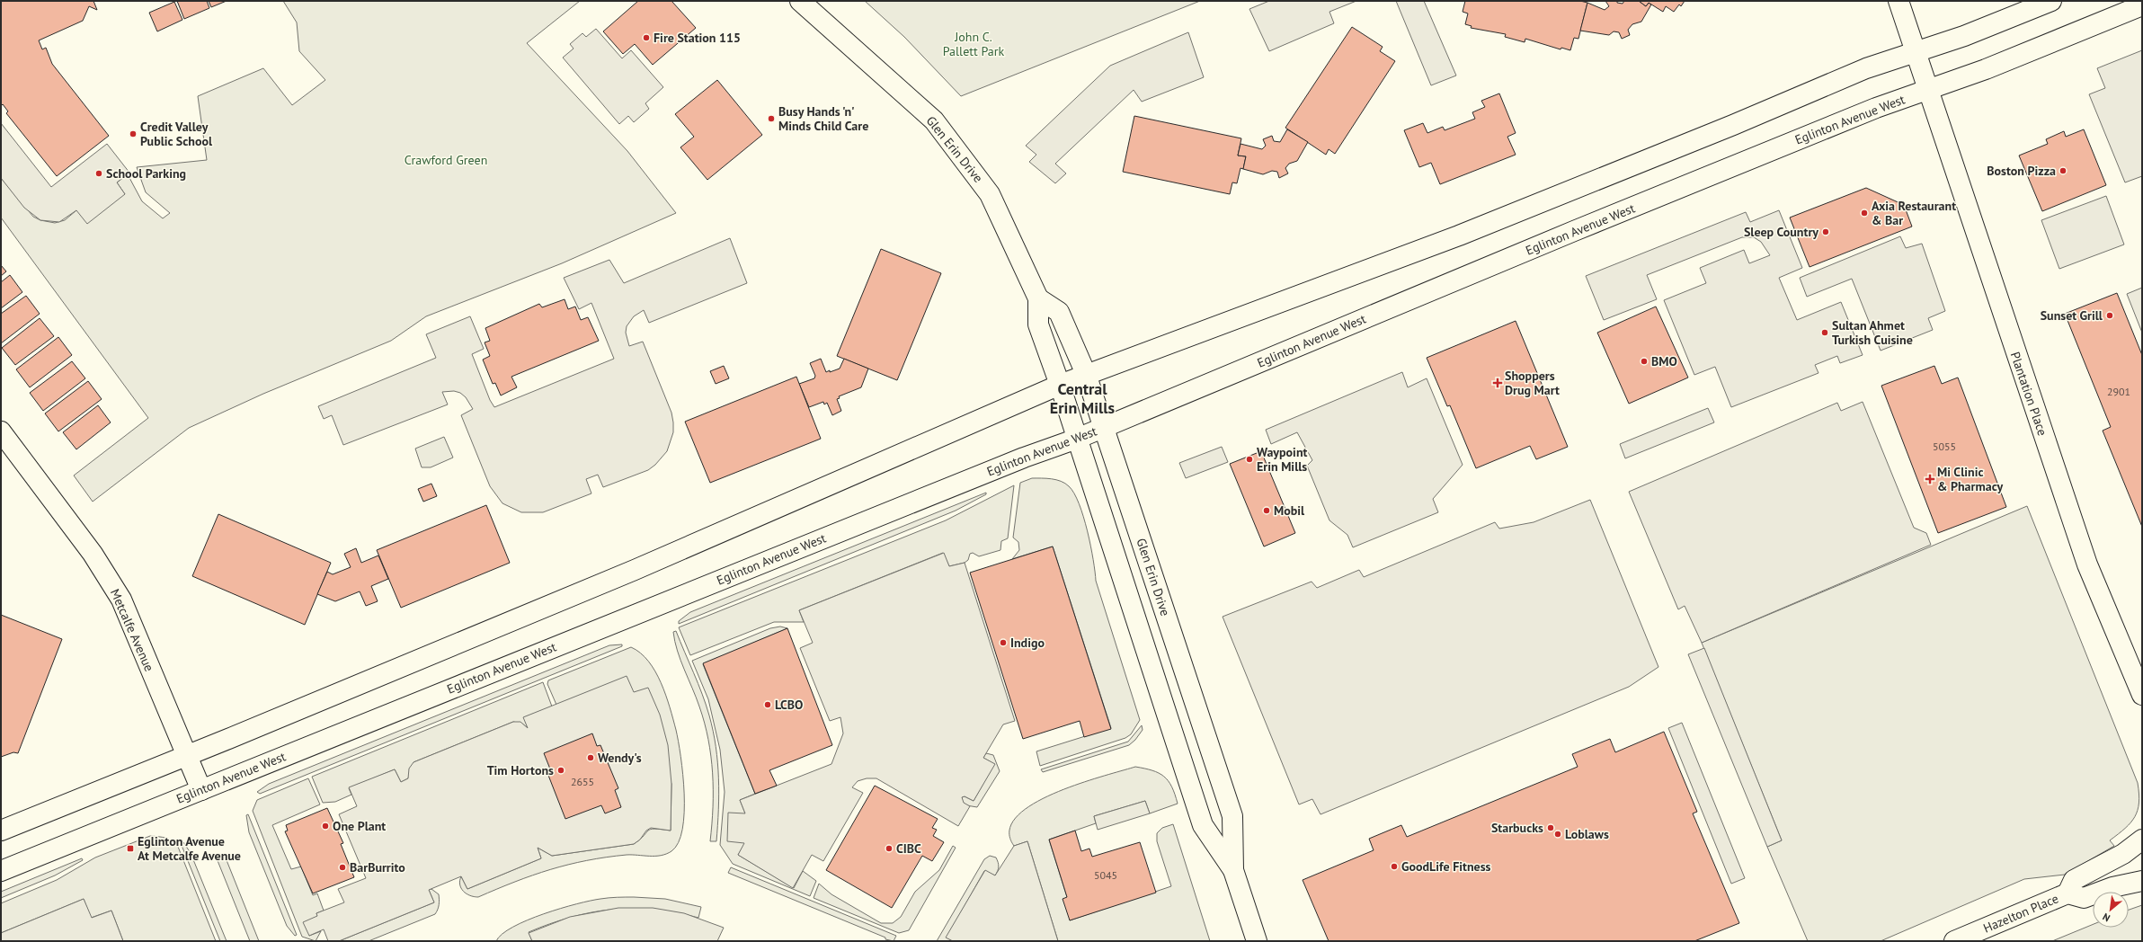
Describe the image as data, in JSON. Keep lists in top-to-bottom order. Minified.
{"streets":{"main road":["Eglinton Avenue West","Glen Erin Drive","Plantation Place","Metcalfe Avenue","Hazelton Place"]},"crossings":[["Eglinton Avenue West","Glen Erin Drive"],["Eglinton Avenue West","Plantation Place"],["Eglinton Avenue West","Metcalfe Avenue"]],"districts":["Central Erin Mills"],"parks":["John C. Pallett Park","Crawford Green"],"places":{"other":["Fire Station 115","Busy Hands 'n' Minds Child Care","Credit Valley Public School","Boston Pizza","School Parking","Axia Restaurant & Bar","Sleep Country","Sunset Grill","Sultan Ahmet Turkish Cuisine","BMO","Waypoint Erin Mills","Mobil","Indigo","LCBO","Wendy's","Tim Hortons","One Plant","Starbucks","Loblaws","CIBC","GoodLife Fitness","BarBurrito"],"health":["Shoppers Drug Mart","Mi Clinic & Pharmacy"],"transit":["Eglinton Avenue At Metcalfe Avenue"]},"house_numbers":["2901","5055","2655","5045"],"north":"bottom left"}
